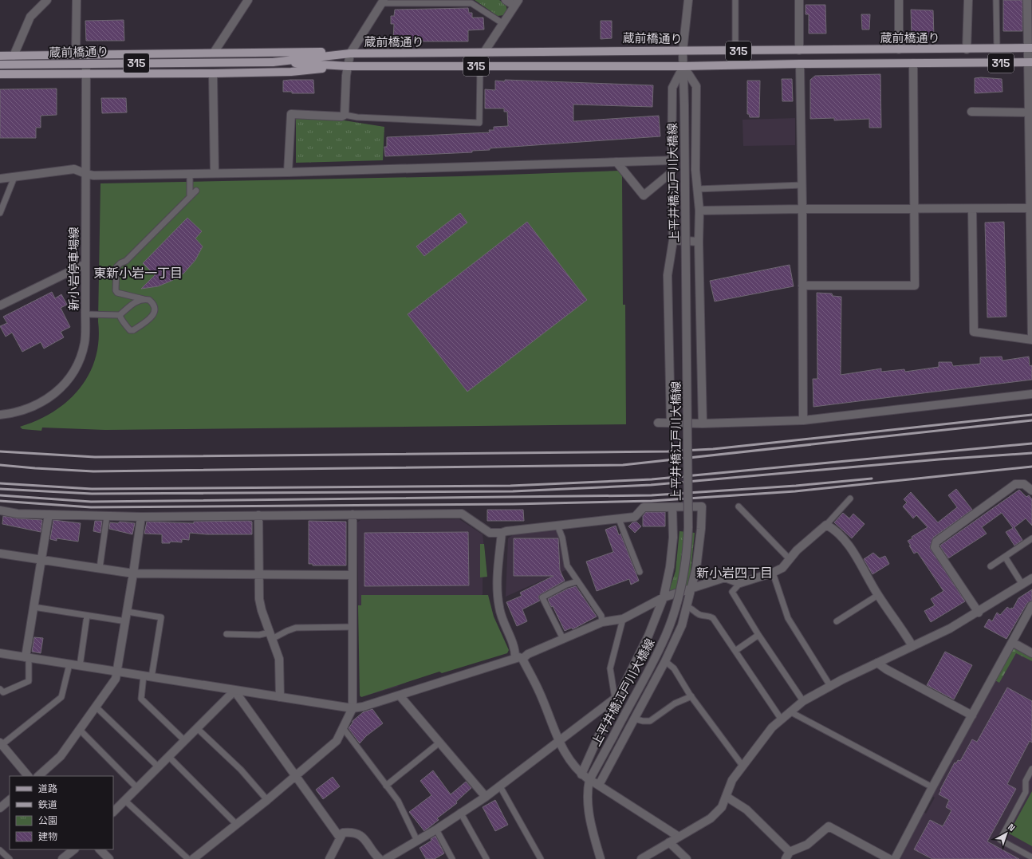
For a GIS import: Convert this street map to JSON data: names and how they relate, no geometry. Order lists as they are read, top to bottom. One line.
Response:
{"streets":{"main road":["蔵前橋通り","315"],"street":["上平井橋江戸川大橋線","新小岩停車場線"]},"crossings":[["蔵前橋通り","上平井橋江戸川大橋線"]],"districts":["東新小岩一丁目","新小岩四丁目"],"legend":["道路","鉄道","公園","建物"],"north":"top right"}
